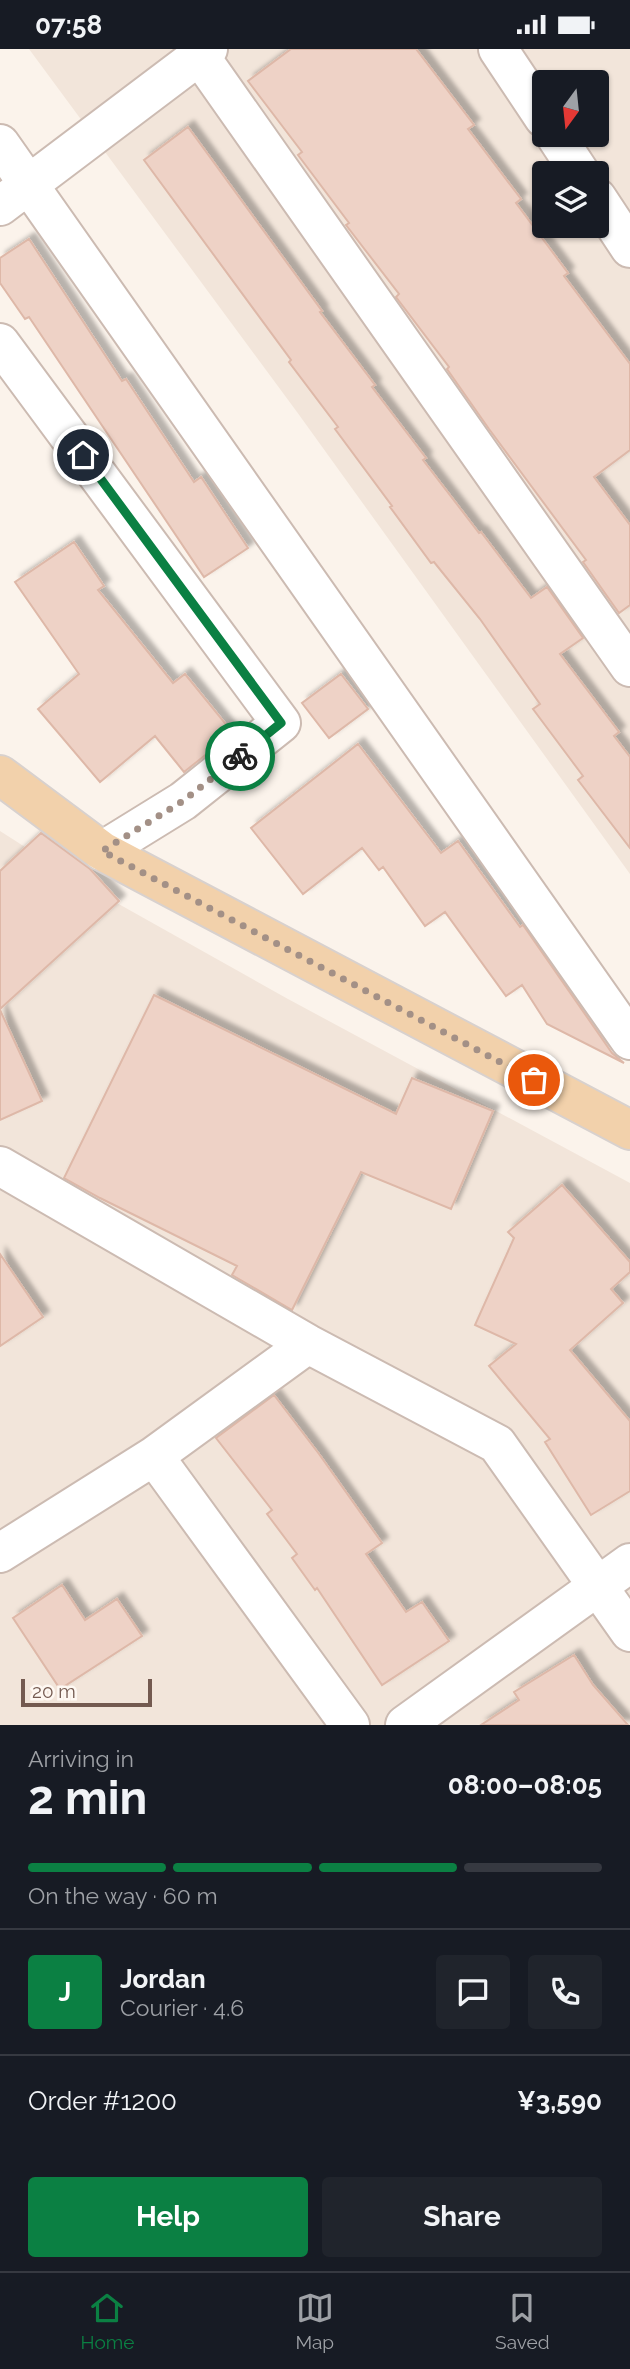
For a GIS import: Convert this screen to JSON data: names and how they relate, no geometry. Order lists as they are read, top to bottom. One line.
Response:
{"scale_bar":"20 m","north":"bottom","page":{"status":"07:58","scale":"20 m","heading":["2 min","Arriving in","08:00–08:05"],"panel":["Jordan","Courier · 4.6","Order #1200","¥3,590"],"bar":"On the way · 60 m","round":"J","buttons":["Help","Share"],"tabs":["Home","Map","Saved"]}}
